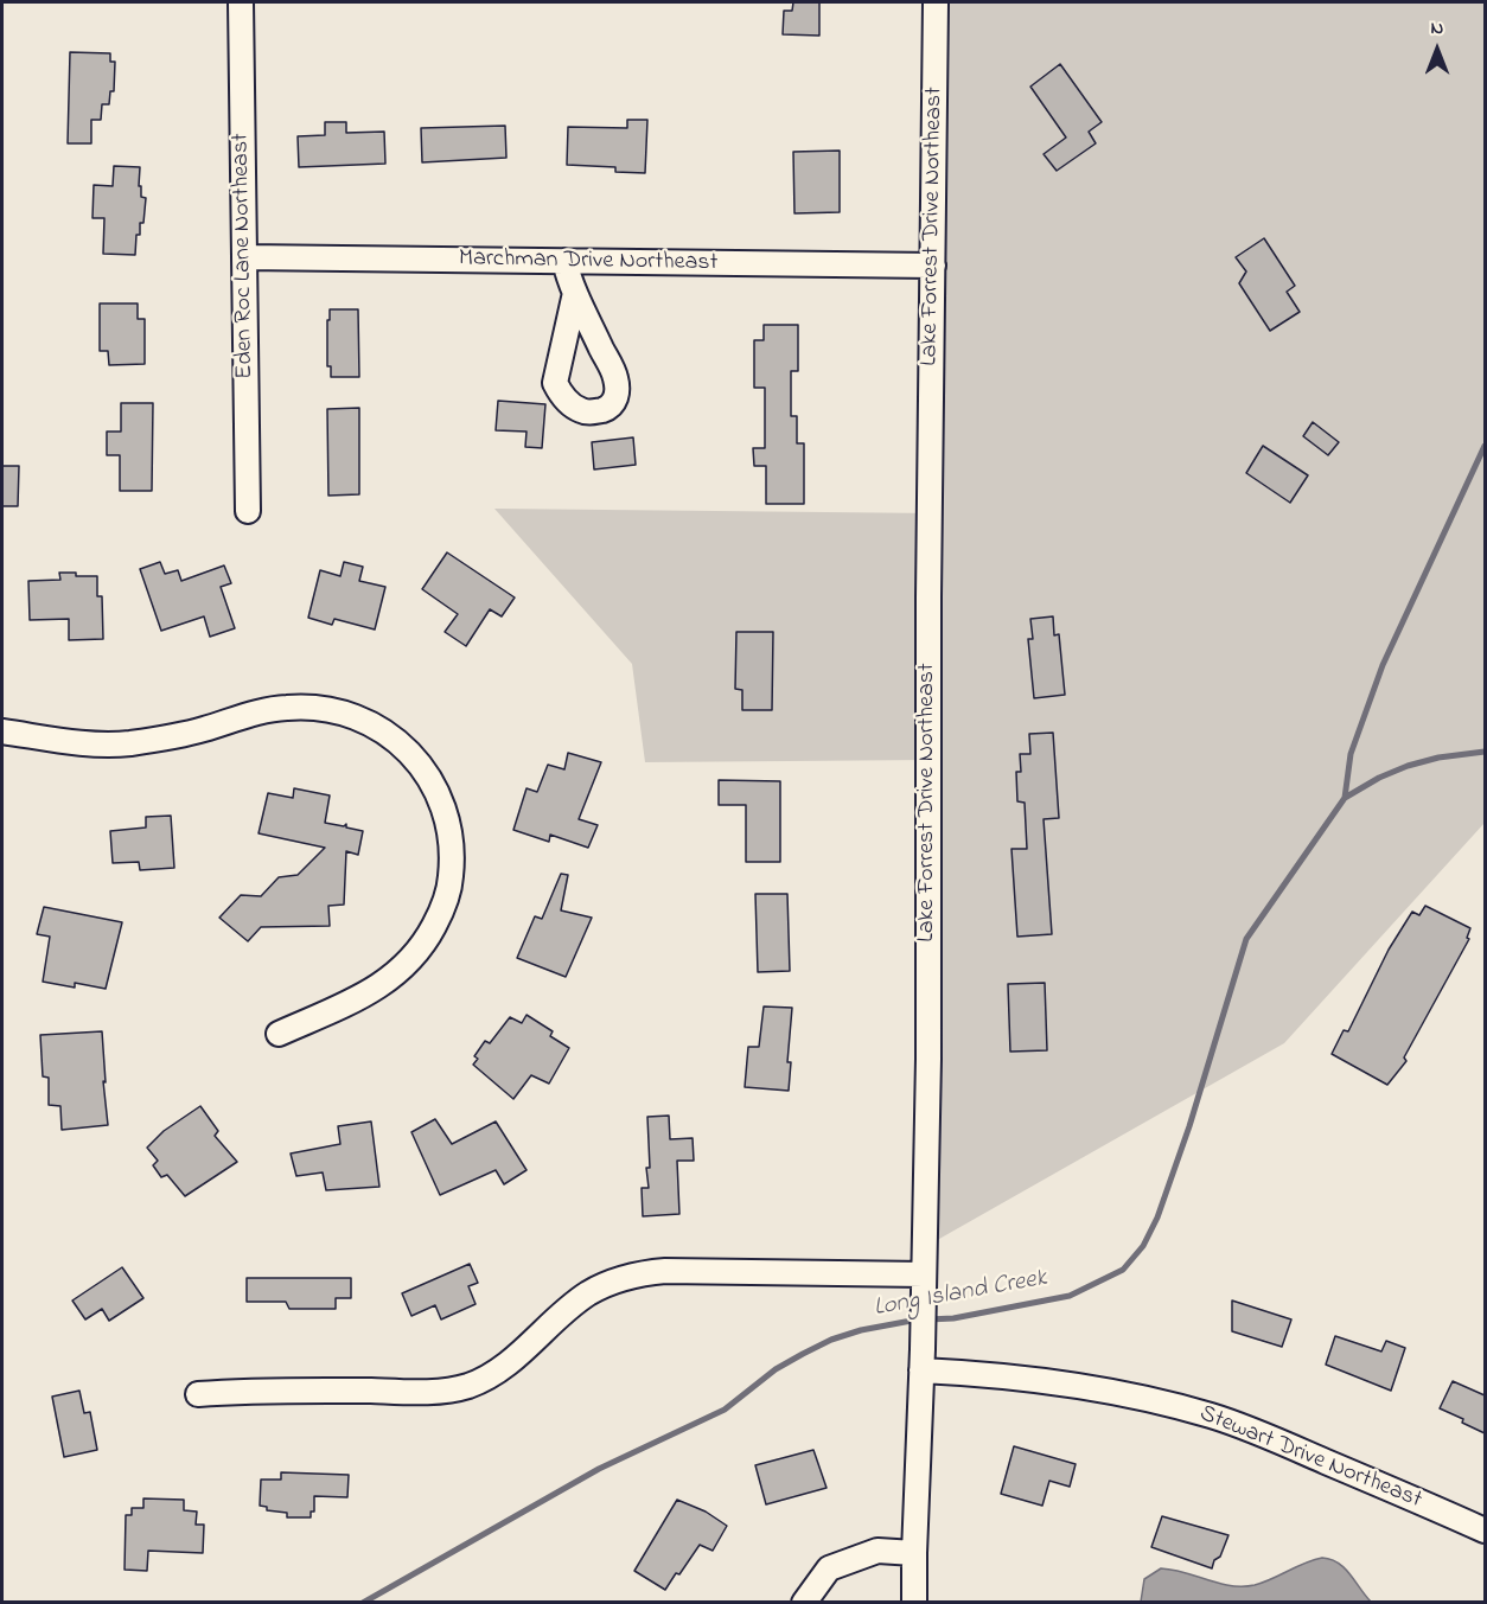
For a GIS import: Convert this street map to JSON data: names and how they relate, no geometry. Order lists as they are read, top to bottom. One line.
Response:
{"streets":{"street":["Lake Forrest Drive Northeast","Eden Roc Lane Northeast","Marchman Drive Northeast","Stewart Drive Northeast"]},"crossings":[["Lake Forrest Drive Northeast","Marchman Drive Northeast"],["Lake Forrest Drive Northeast","Stewart Drive Northeast"],["Eden Roc Lane Northeast","Marchman Drive Northeast"]],"water":["Long Island Creek"],"north":"top"}
